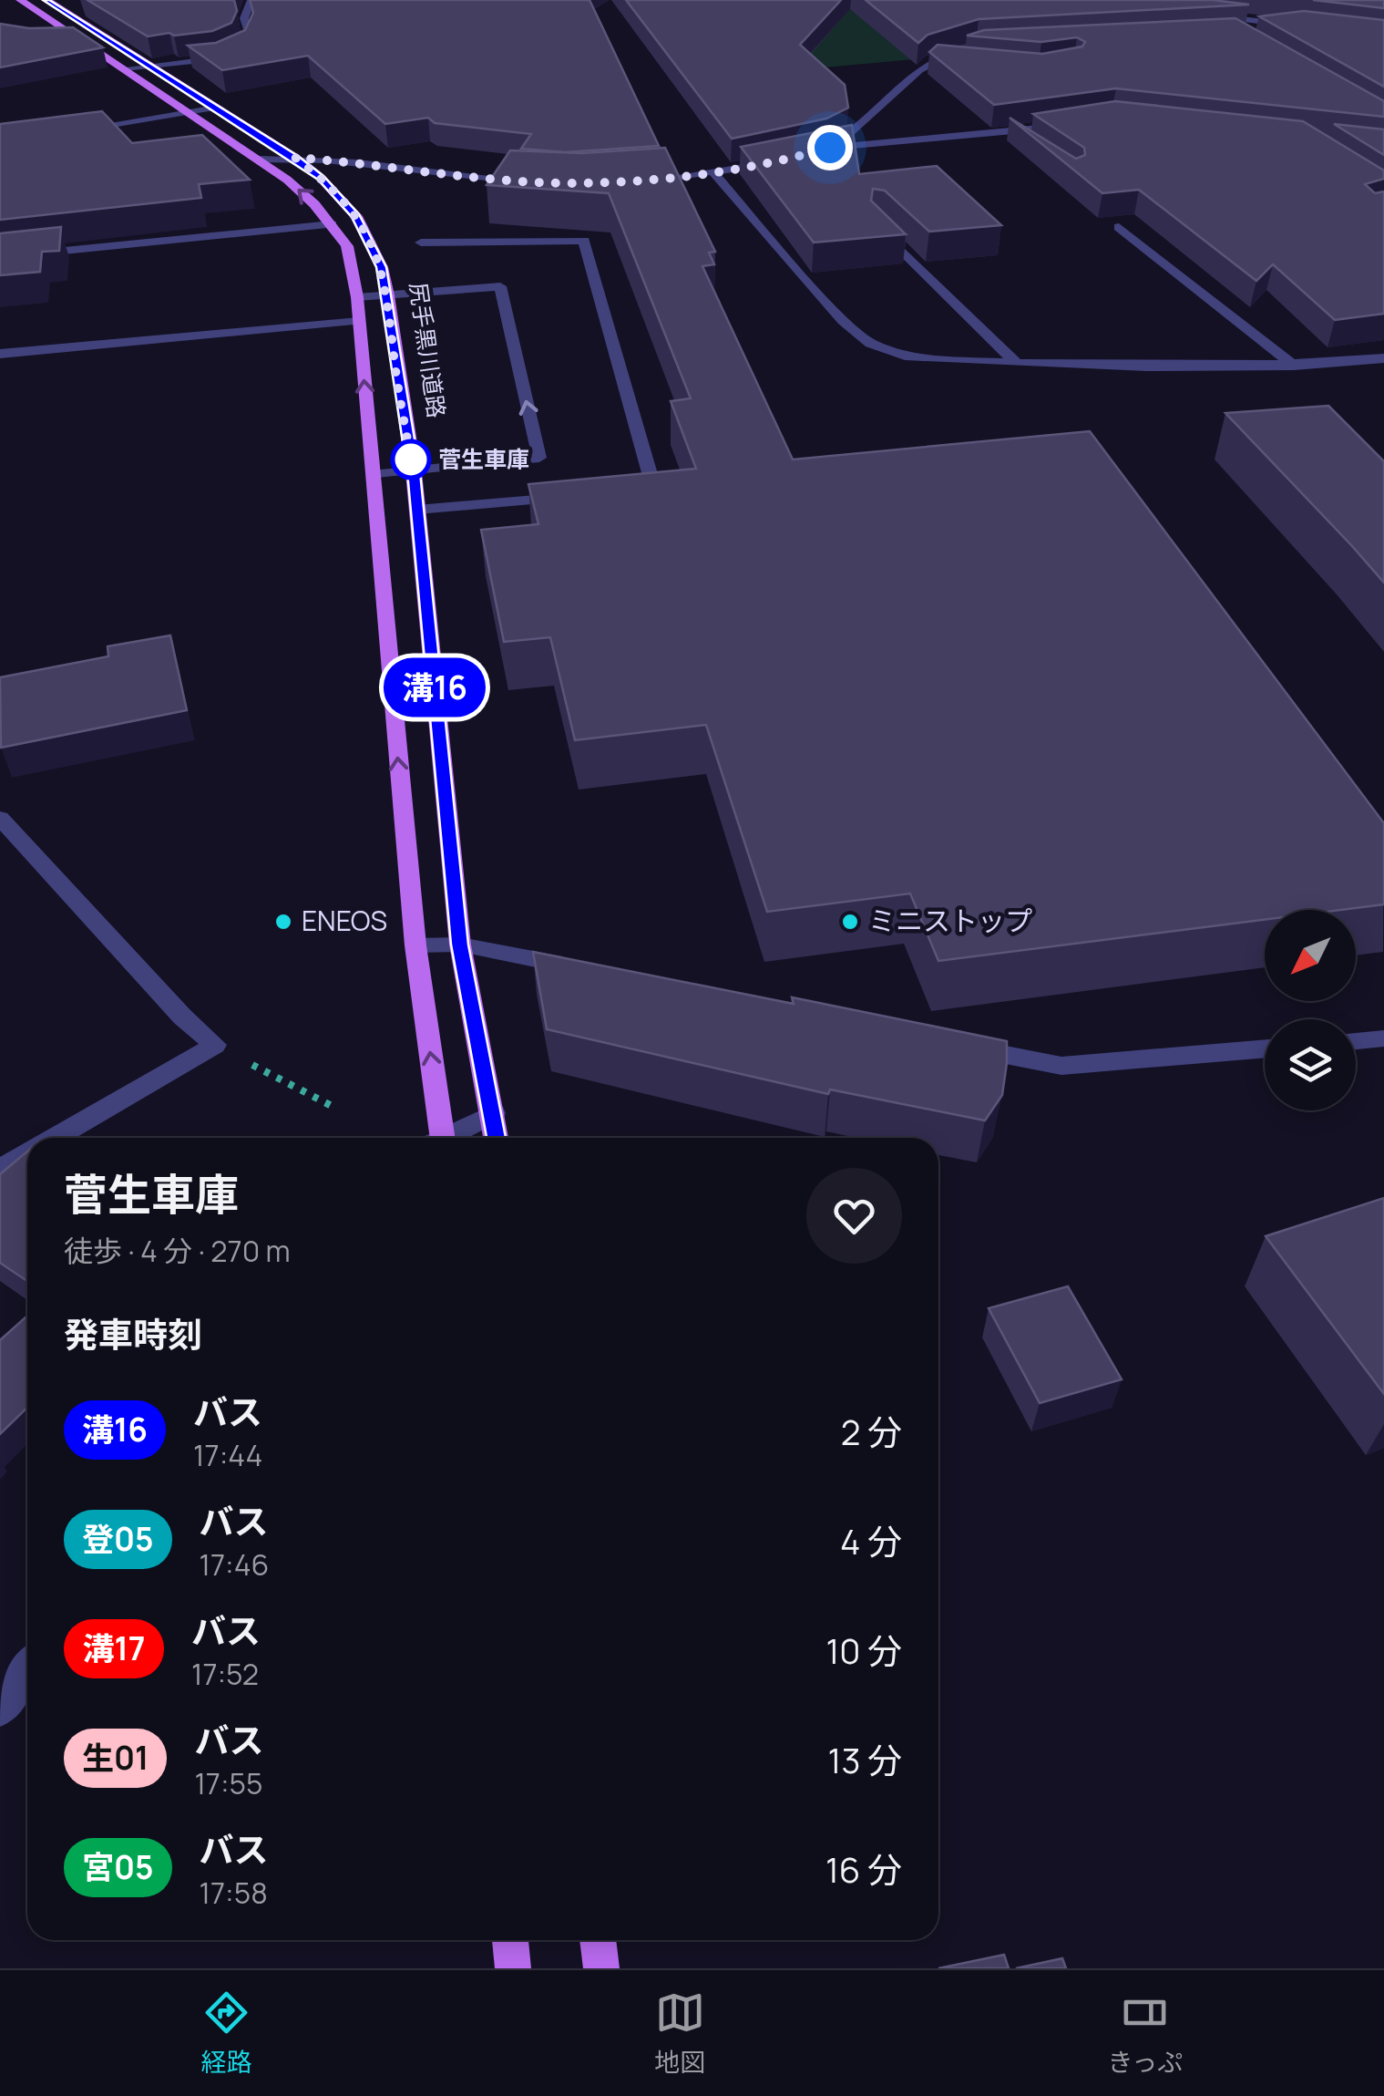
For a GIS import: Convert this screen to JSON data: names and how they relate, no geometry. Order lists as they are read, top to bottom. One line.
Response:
{"streets":{"main road":["尻手黒川道路"]},"places":["菅生車庫","ENEOS","ミニストップ"],"lines":["bus line 溝16"],"north":"bottom left","page":{"on_map":"溝16","heading":[["菅生車庫","徒歩 · 4 分 · 270 m"],"発車時刻"],"list":[{"mark":"溝16","name":"バス","note":"17:44","value":"2 分"},{"mark":"登05","name":"バス","note":"17:46","value":"4 分"},{"mark":"溝17","name":"バス","note":"17:52","value":"10 分"},{"mark":"生01","name":"バス","note":"17:55","value":"13 分"},{"mark":"宮05","name":"バス","note":"17:58","value":"16 分"}],"tabs":["経路","地図","きっぷ"]}}
